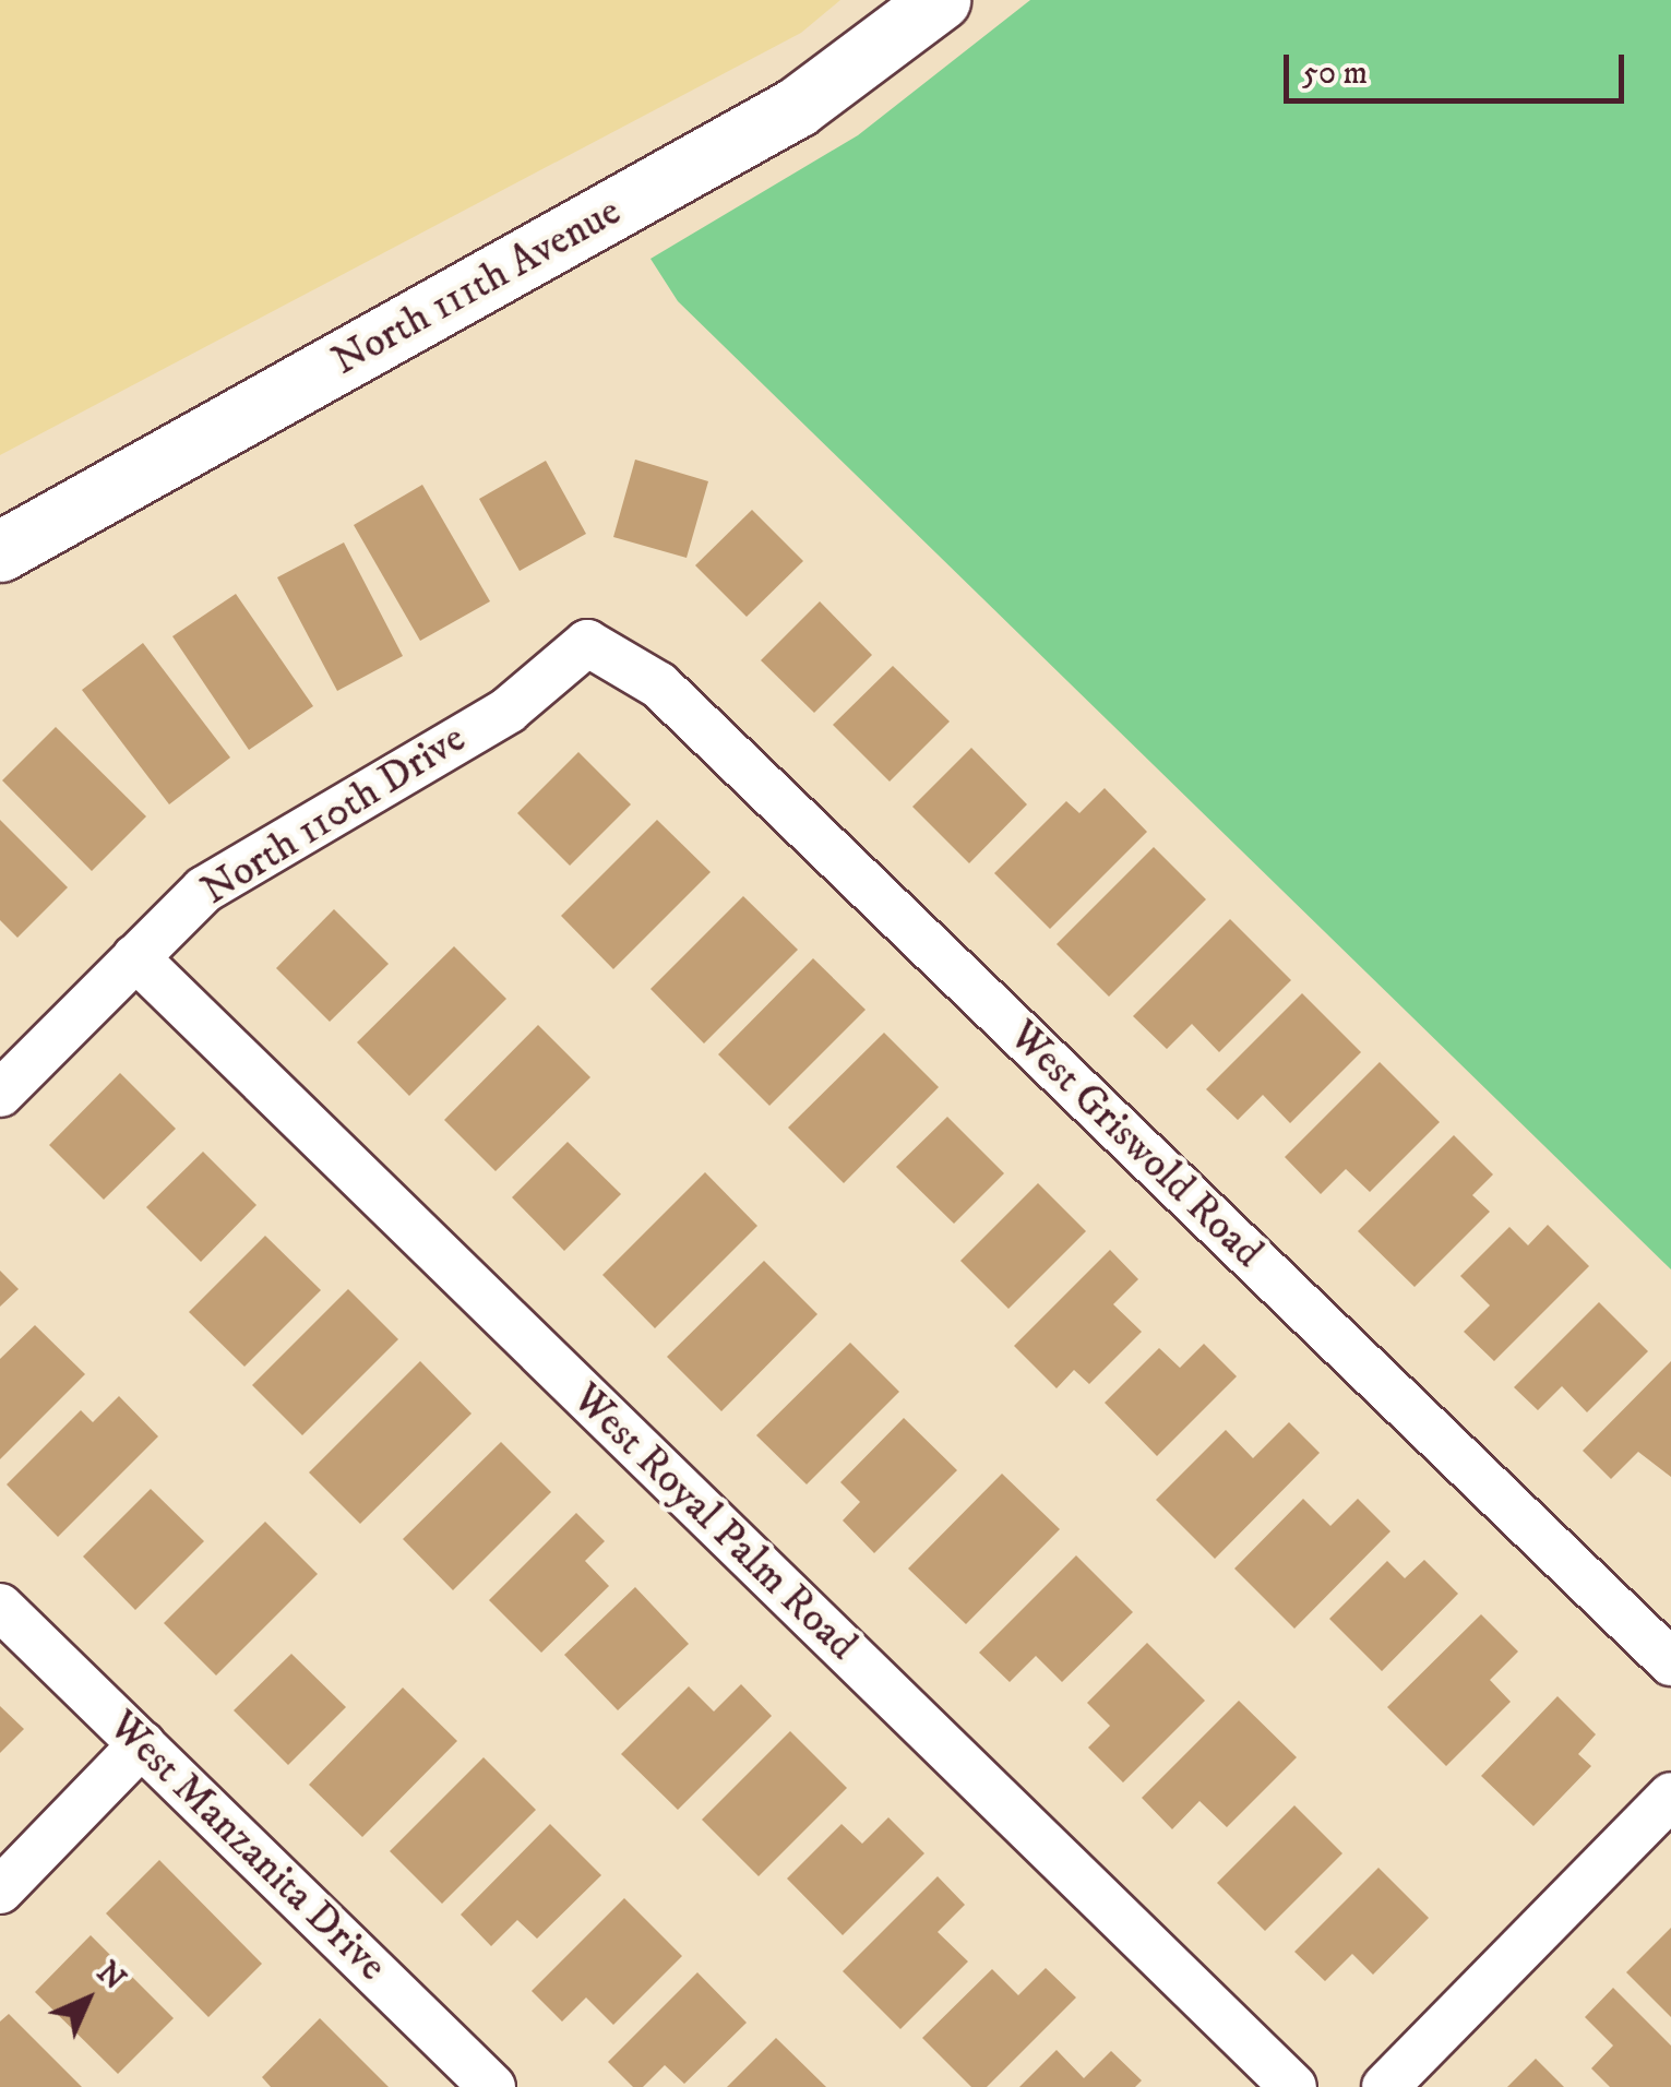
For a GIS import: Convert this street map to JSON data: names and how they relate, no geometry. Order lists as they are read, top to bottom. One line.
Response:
{"streets":{"street":["North 111th Avenue","North 110th Drive","West Griswold Road","West Royal Palm Road","West Manzanita Drive"]},"crossings":[["North 110th Drive","West Griswold Road"],["North 110th Drive","West Royal Palm Road"]],"scale_bar":"50 m","north":"top right"}
